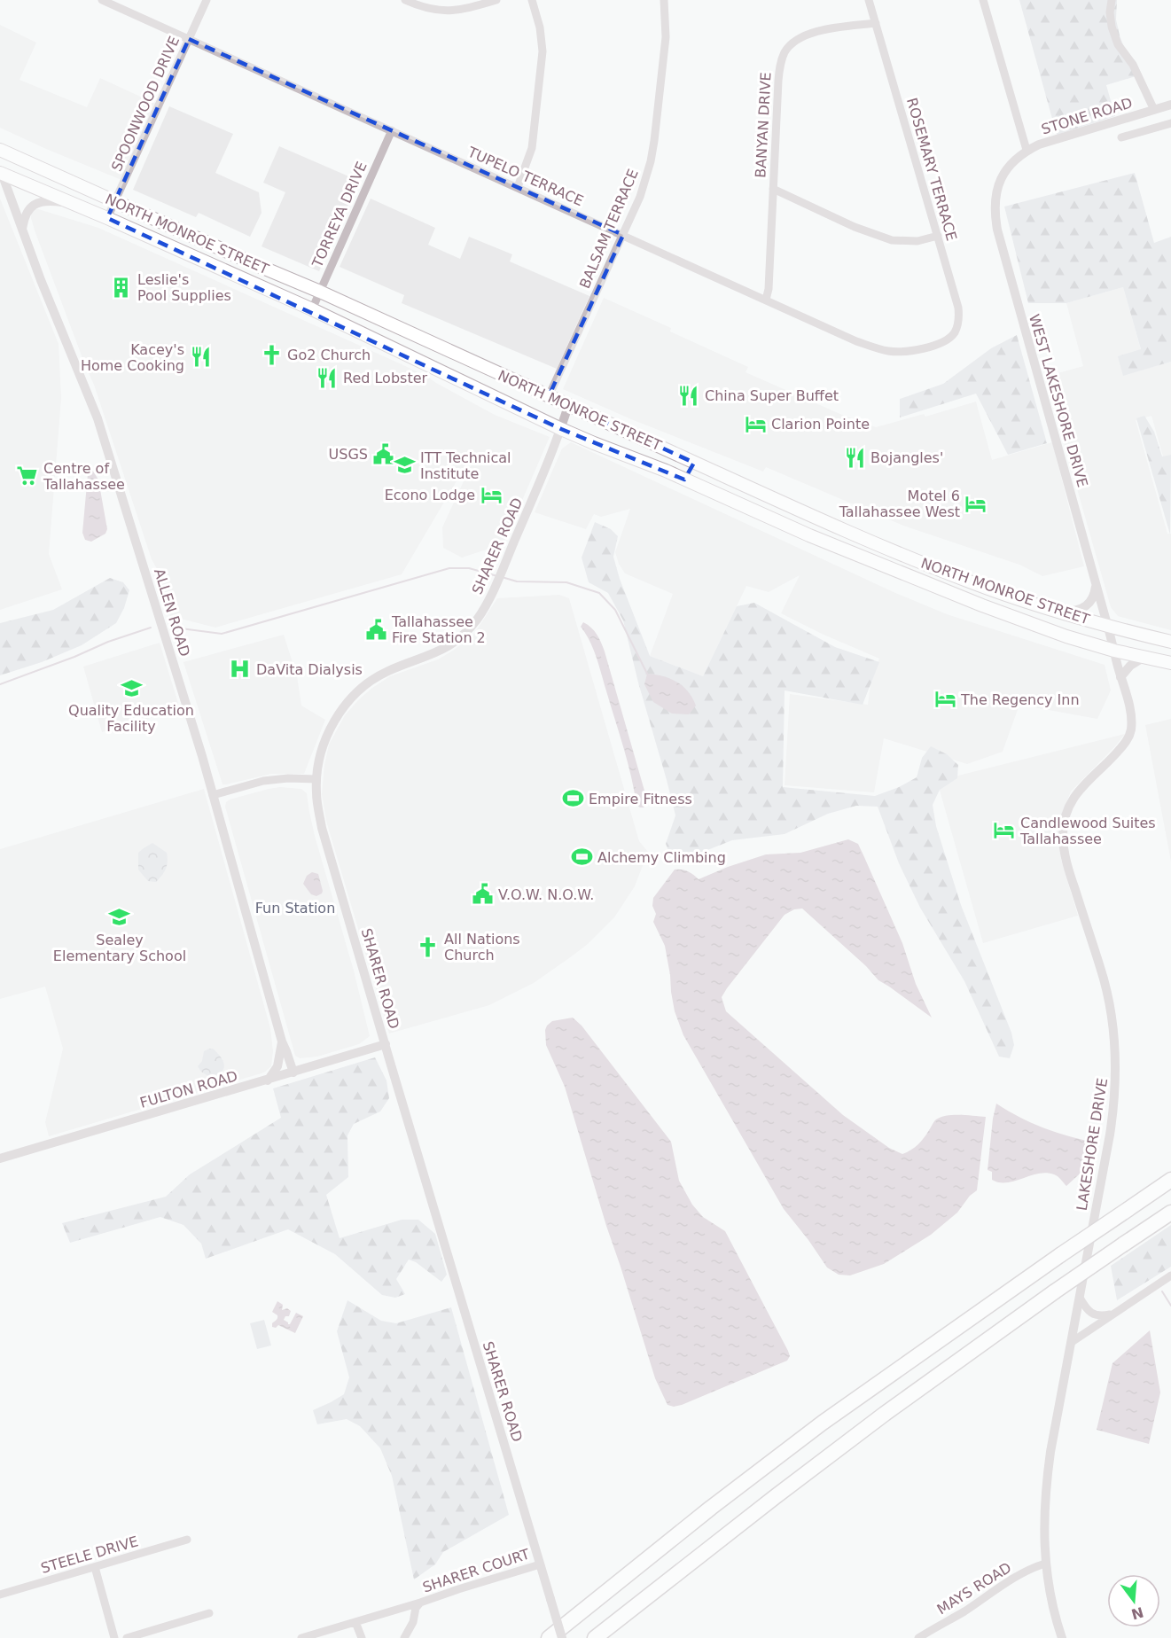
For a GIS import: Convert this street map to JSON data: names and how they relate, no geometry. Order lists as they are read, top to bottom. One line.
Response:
{"streets":{"main road":["NORTH MONROE STREET"],"street":["SPOONWOOD DRIVE","STONE ROAD","BANYAN DRIVE","ROSEMARY TERRACE","TUPELO TERRACE","TORREYA DRIVE","BALSAM TERRACE","WEST LAKESHORE DRIVE","SHARER ROAD","ALLEN ROAD","FULTON ROAD","LAKESHORE DRIVE","STEELE DRIVE","SHARER COURT","MAYS ROAD"]},"crossings":[["SPOONWOOD DRIVE","TUPELO TERRACE"],["SPOONWOOD DRIVE","NORTH MONROE STREET"],["STONE ROAD","WEST LAKESHORE DRIVE"],["BANYAN DRIVE","ROSEMARY TERRACE"],["BANYAN DRIVE","TUPELO TERRACE"],["ROSEMARY TERRACE","TUPELO TERRACE"],["TUPELO TERRACE","TORREYA DRIVE"],["TUPELO TERRACE","BALSAM TERRACE"],["TORREYA DRIVE","NORTH MONROE STREET"],["BALSAM TERRACE","NORTH MONROE STREET"],["NORTH MONROE STREET","WEST LAKESHORE DRIVE"],["NORTH MONROE STREET","SHARER ROAD"],["NORTH MONROE STREET","ALLEN ROAD"],["NORTH MONROE STREET","LAKESHORE DRIVE"],["WEST LAKESHORE DRIVE","LAKESHORE DRIVE"],["SHARER ROAD","FULTON ROAD"],["SHARER ROAD","SHARER COURT"],["ALLEN ROAD","FULTON ROAD"],["LAKESHORE DRIVE","MAYS ROAD"]],"parks":["Fun Station"],"places":{"building":["Leslie's Pool Supplies"],"church":["Go2 Church","All Nations Church"],"restaurant":["Kacey's Home Cooking","Red Lobster","China Super Buffet","Bojangles'"],"hotel":["Clarion Pointe","Econo Lodge","Motel 6 Tallahassee West","The Regency Inn","Candlewood Suites Tallahassee"],"public building":["USGS","Tallahassee Fire Station 2","V.O.W. N.O.W."],"school or university":["ITT Technical Institute","Quality Education Facility","Sealey Elementary School"],"supermarket":["Centre of Tallahassee"],"hospital":["DaVita Dialysis"],"sports":["Empire Fitness","Alchemy Climbing"]},"north":"bottom"}
